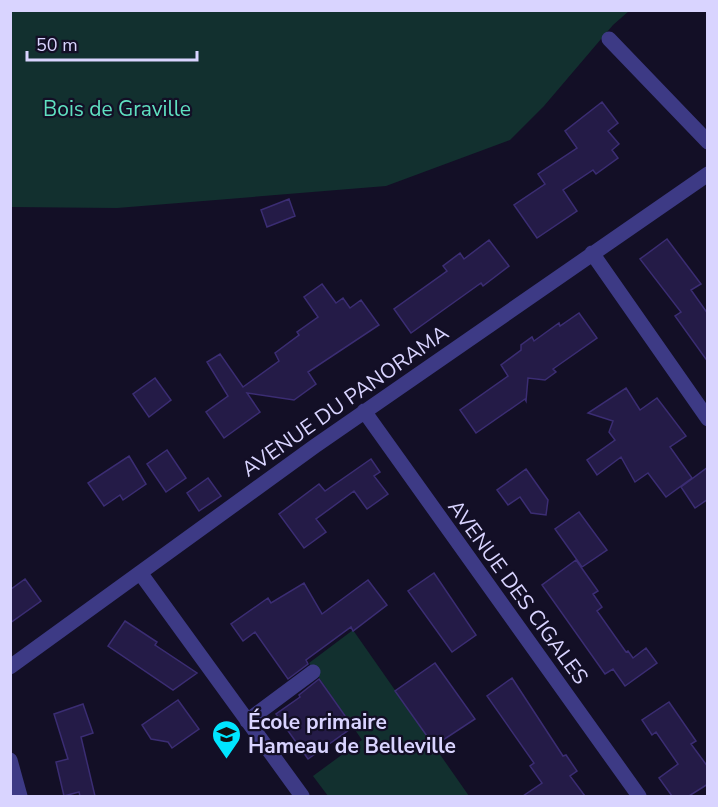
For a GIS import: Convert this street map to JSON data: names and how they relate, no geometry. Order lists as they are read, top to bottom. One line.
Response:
{"streets":{"street":["AVENUE DU PANORAMA","AVENUE DES CIGALES"]},"crossings":[["AVENUE DU PANORAMA","AVENUE DES CIGALES"]],"parks":["Bois de Graville"],"places":{"school or university":["École primaire Hameau de Belleville"]},"scale_bar":"50 m"}
